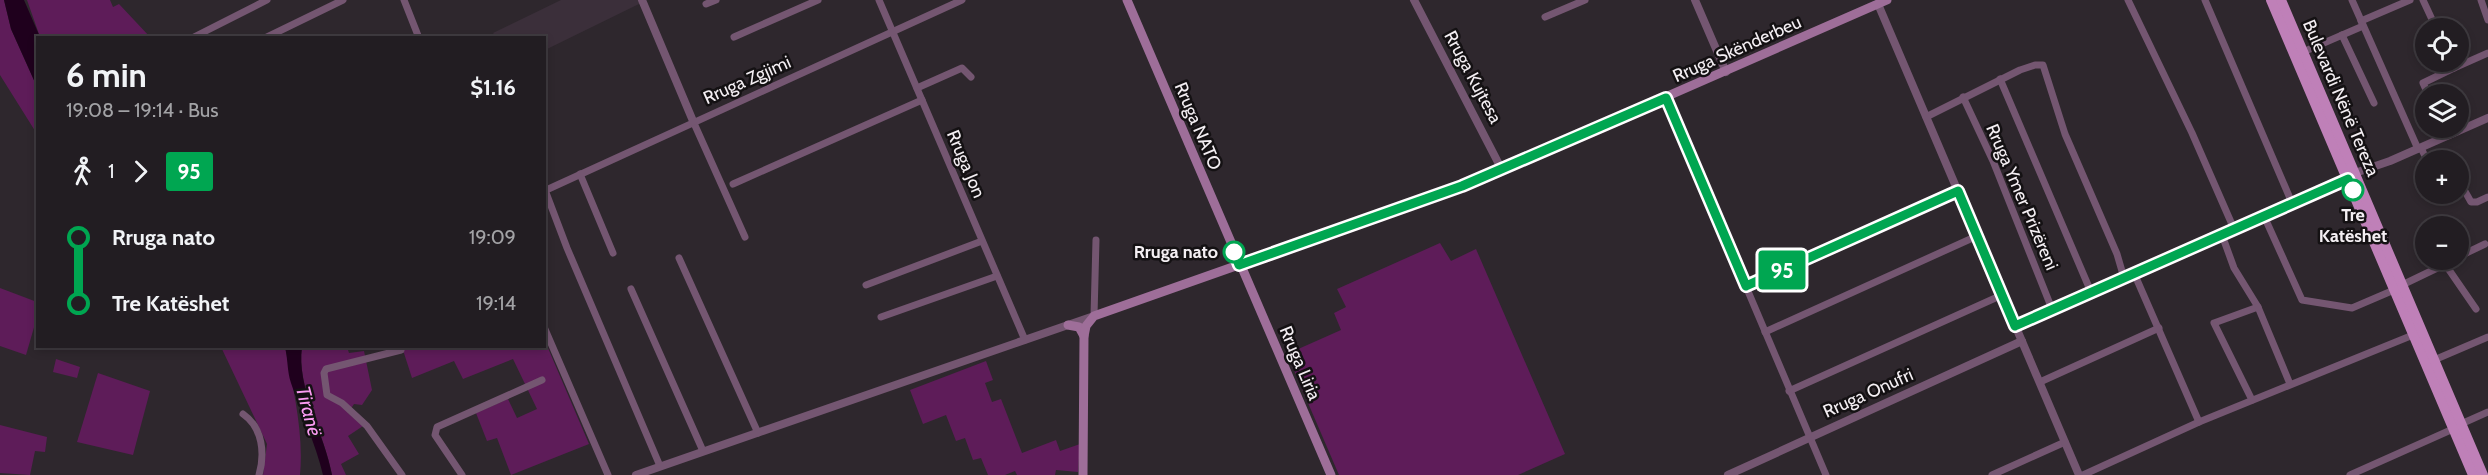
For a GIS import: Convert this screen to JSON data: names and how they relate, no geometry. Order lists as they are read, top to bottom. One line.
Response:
{"streets":{"main road":["Rruga Skënderbeu","Bulevardi Nënë Tereza","Rruga NATO","Rruga Liria"],"street":["Rruga Kujtesa","Rruga Zgjimi","Rruga Jon","Rruga Ymer Prizëreni","Rruga Onufri"]},"crossings":[["Rruga Skënderbeu","Rruga Kujtesa"],["Rruga Skënderbeu","Rruga NATO"],["Rruga Skënderbeu","Rruga Liria"],["Rruga Zgjimi","Rruga Jon"],["Rruga NATO","Rruga Liria"]],"water":["Tiranë"],"places":["Tre Katëshet","Rruga nato"],"lines":["bus line 95"],"page":{"on_map":"95","map_buttons":["+","−"],"heading":["6 min","19:08 – 19:14 · Bus","$1.16"],"legs":["1","95"],"list":[{"name":"Rruga nato","value":"19:09"},{"name":"Tre Katëshet","value":"19:14"}]}}
